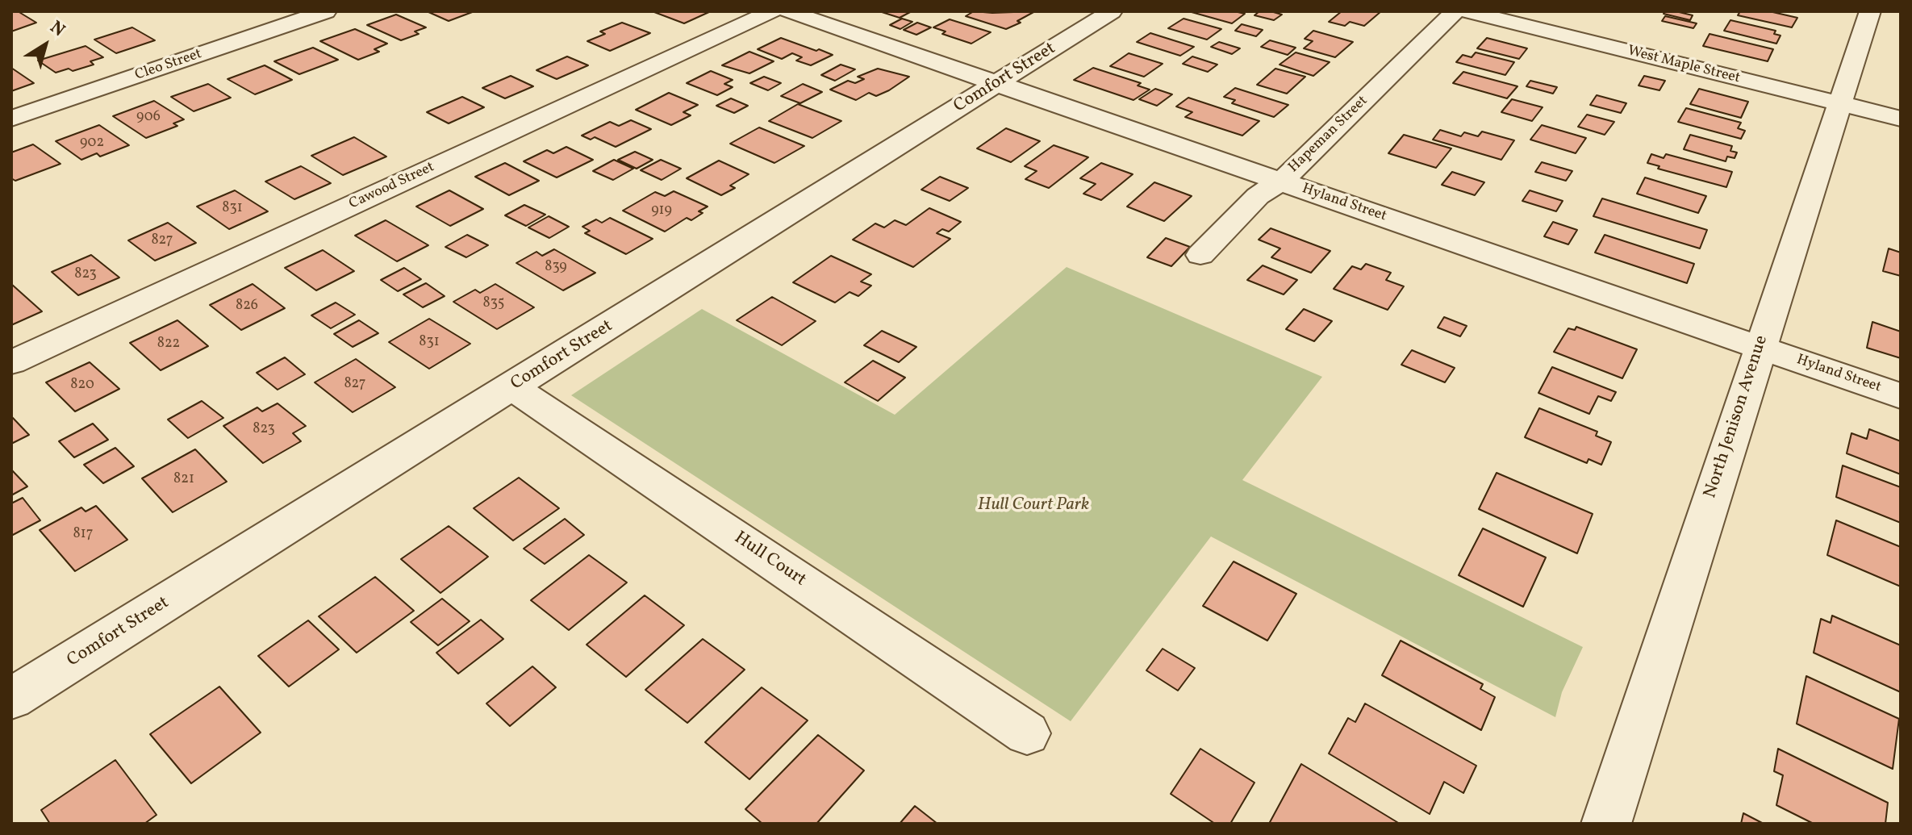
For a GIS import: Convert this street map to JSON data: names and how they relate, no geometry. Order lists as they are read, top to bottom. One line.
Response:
{"streets":{"street":["Cleo Street","West Maple Street","Comfort Street","Hapeman Street","Cawood Street","Hyland Street","North Jenison Avenue","Hull Court"]},"crossings":[["West Maple Street","North Jenison Avenue"],["Comfort Street","Hyland Street"],["Comfort Street","Hull Court"],["Hapeman Street","Hyland Street"],["Hyland Street","North Jenison Avenue"]],"parks":["Hull Court Park"],"house_numbers":["906","902","831","919","827","839","823","835","826","831","822","827","820","823","821","817"],"north":"top right"}
